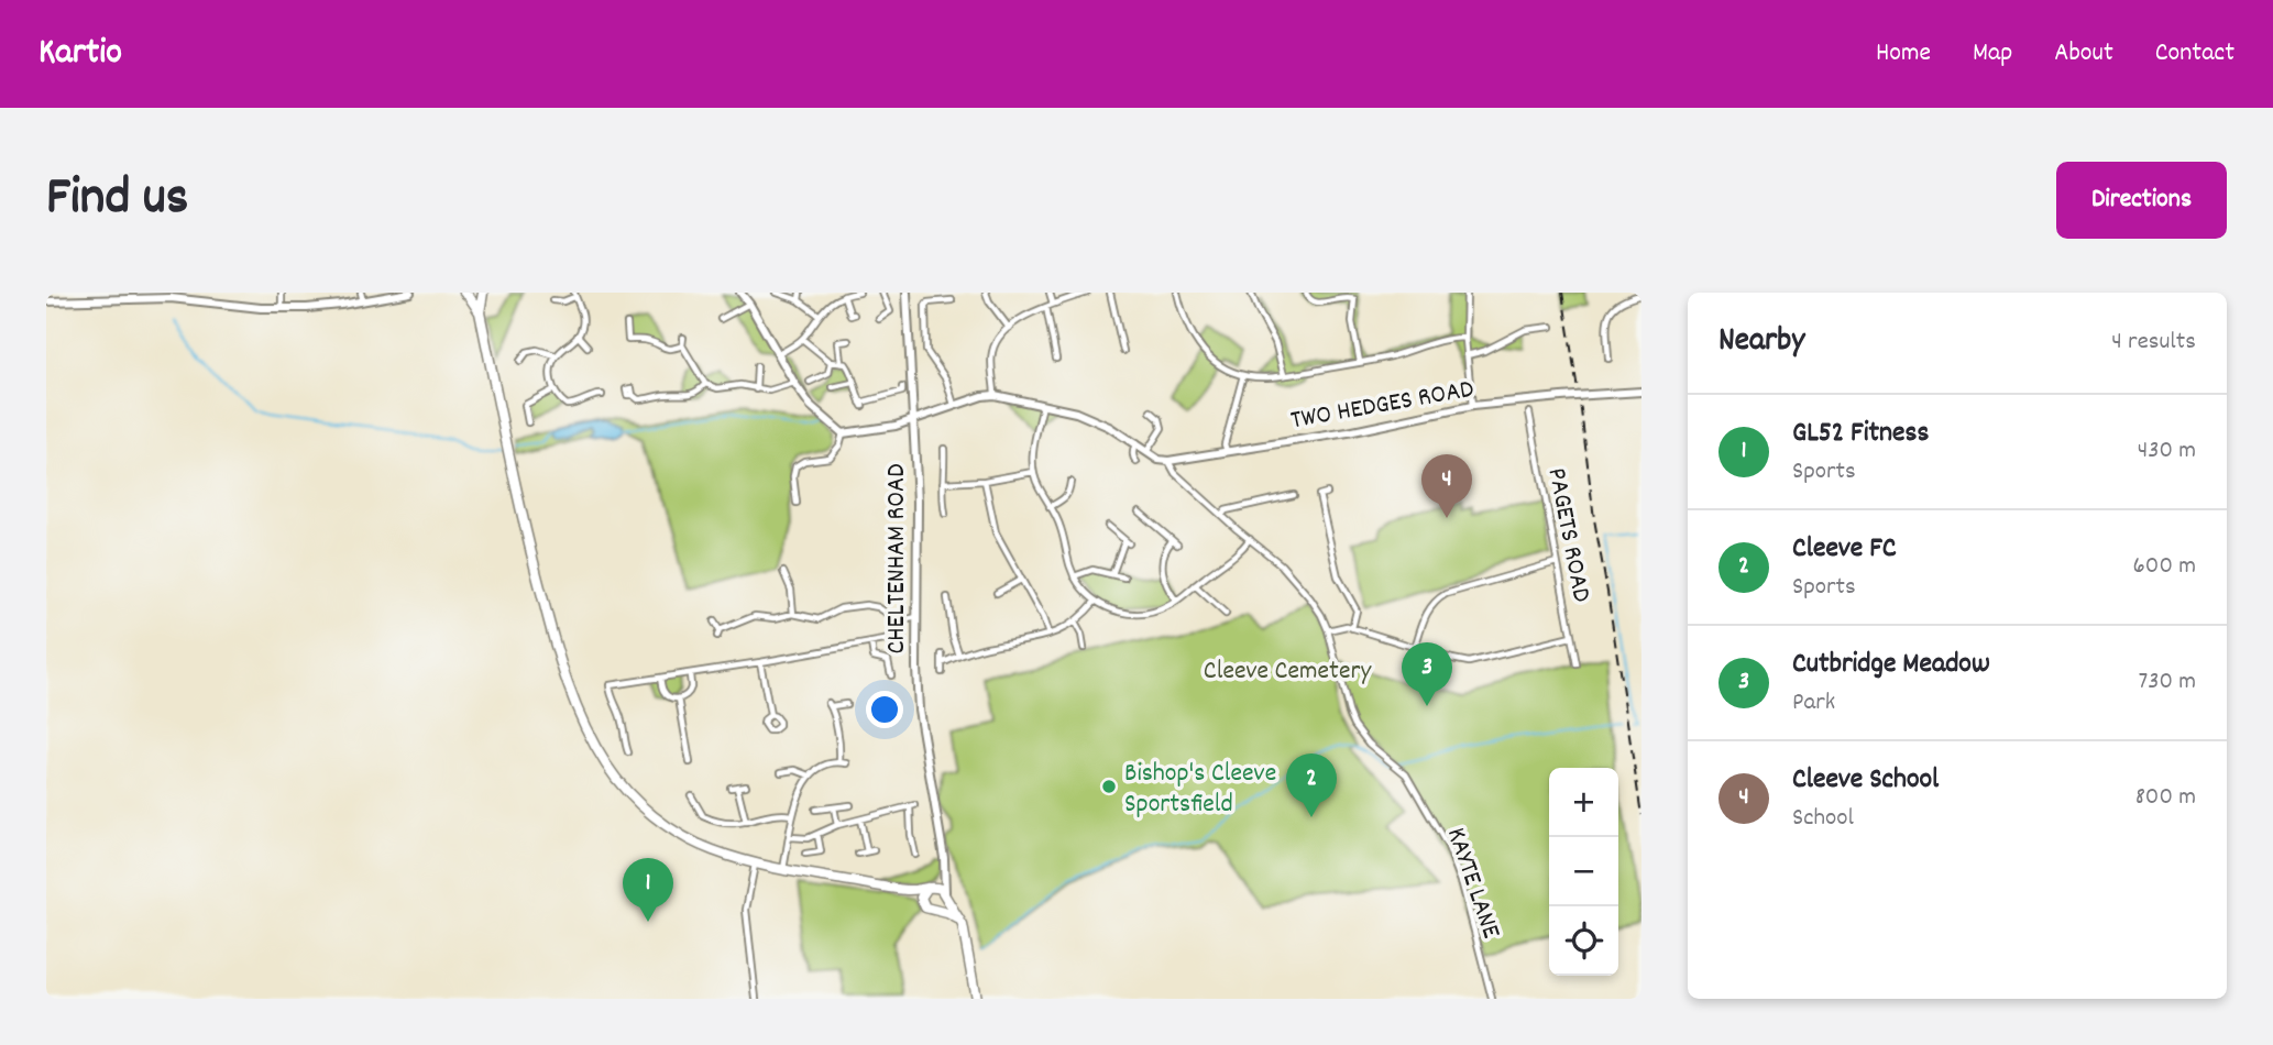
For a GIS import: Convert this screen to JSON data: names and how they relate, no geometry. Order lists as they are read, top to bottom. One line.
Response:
{"streets":{"street":["TWO HEDGES ROAD","PAGETS ROAD","CHELTENHAM ROAD","KAYTE LANE"]},"crossings":[["TWO HEDGES ROAD","KAYTE LANE"]],"parks":["Cleeve Cemetery"],"places":["Bishop's Cleeve Sportsfield"],"page":{"header":"Kartio","nav":["Home","Map","About","Contact"],"title":"Find us","buttons":"Directions","heading":["Nearby","4 results"],"list":[{"mark":"1","name":"GL52 Fitness","note":"Sports","value":"430 m"},{"mark":"2","name":"Cleeve FC","note":"Sports","value":"600 m"},{"mark":"3","name":"Cutbridge Meadow","note":"Park","value":"730 m"},{"mark":"4","name":"Cleeve School","note":"School","value":"800 m"}],"pins":["4","3","2","1"],"map_buttons":["+","−"]}}
